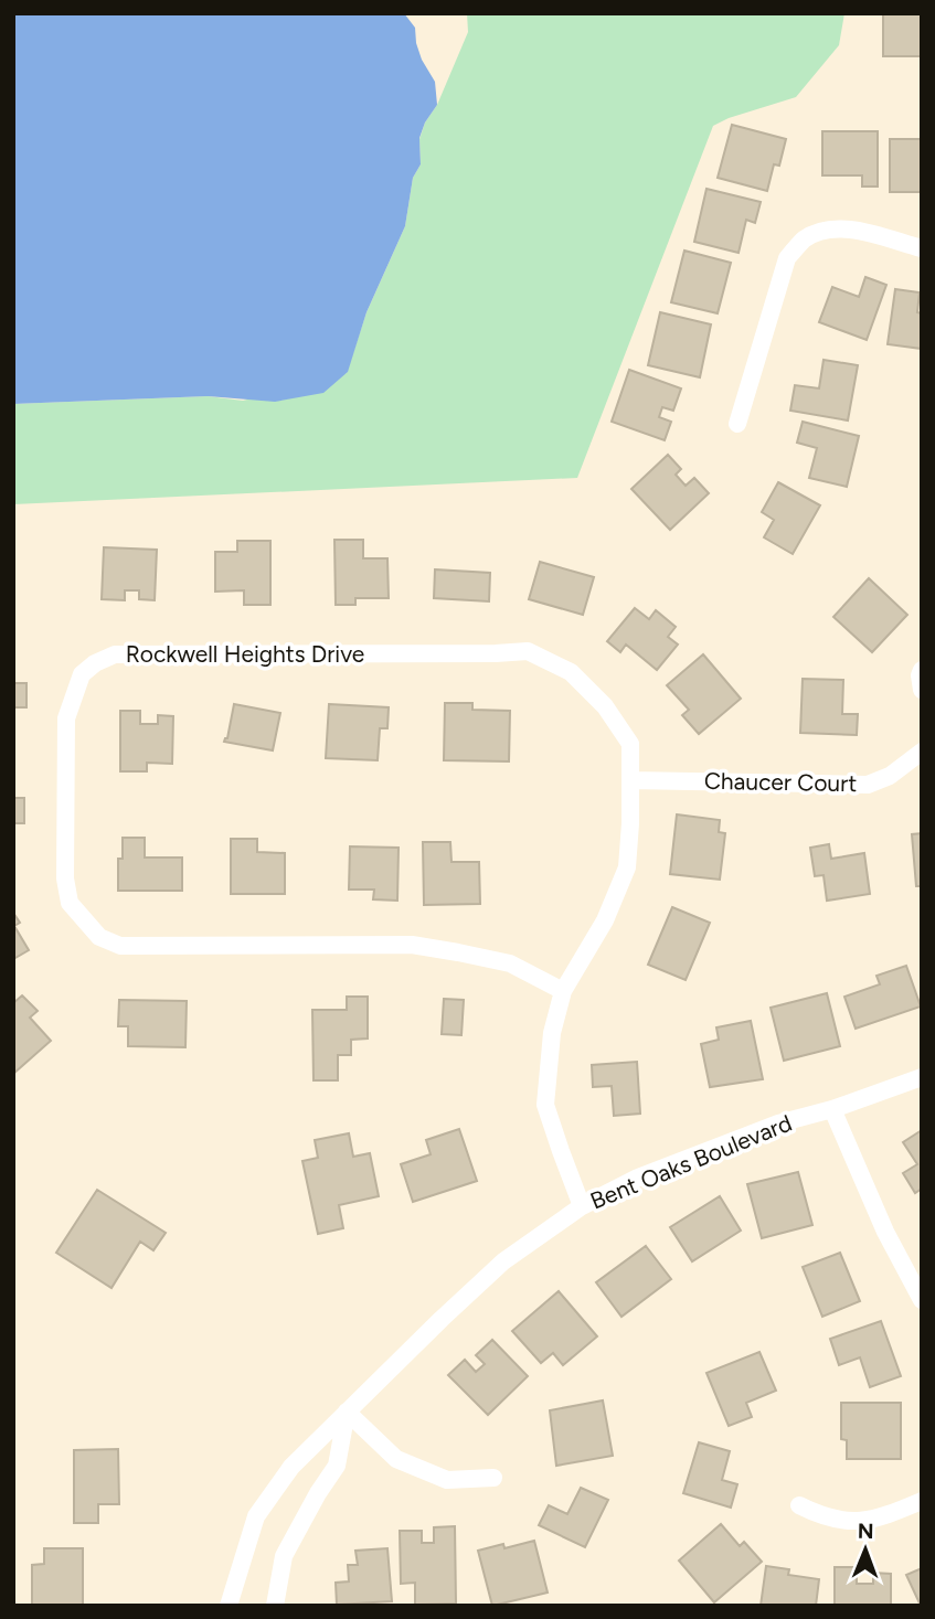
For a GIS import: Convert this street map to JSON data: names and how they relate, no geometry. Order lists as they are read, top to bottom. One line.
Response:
{"streets":{"street":["Rockwell Heights Drive","Chaucer Court","Bent Oaks Boulevard"]},"crossings":[["Rockwell Heights Drive","Chaucer Court"],["Rockwell Heights Drive","Bent Oaks Boulevard"]],"north":"top"}
